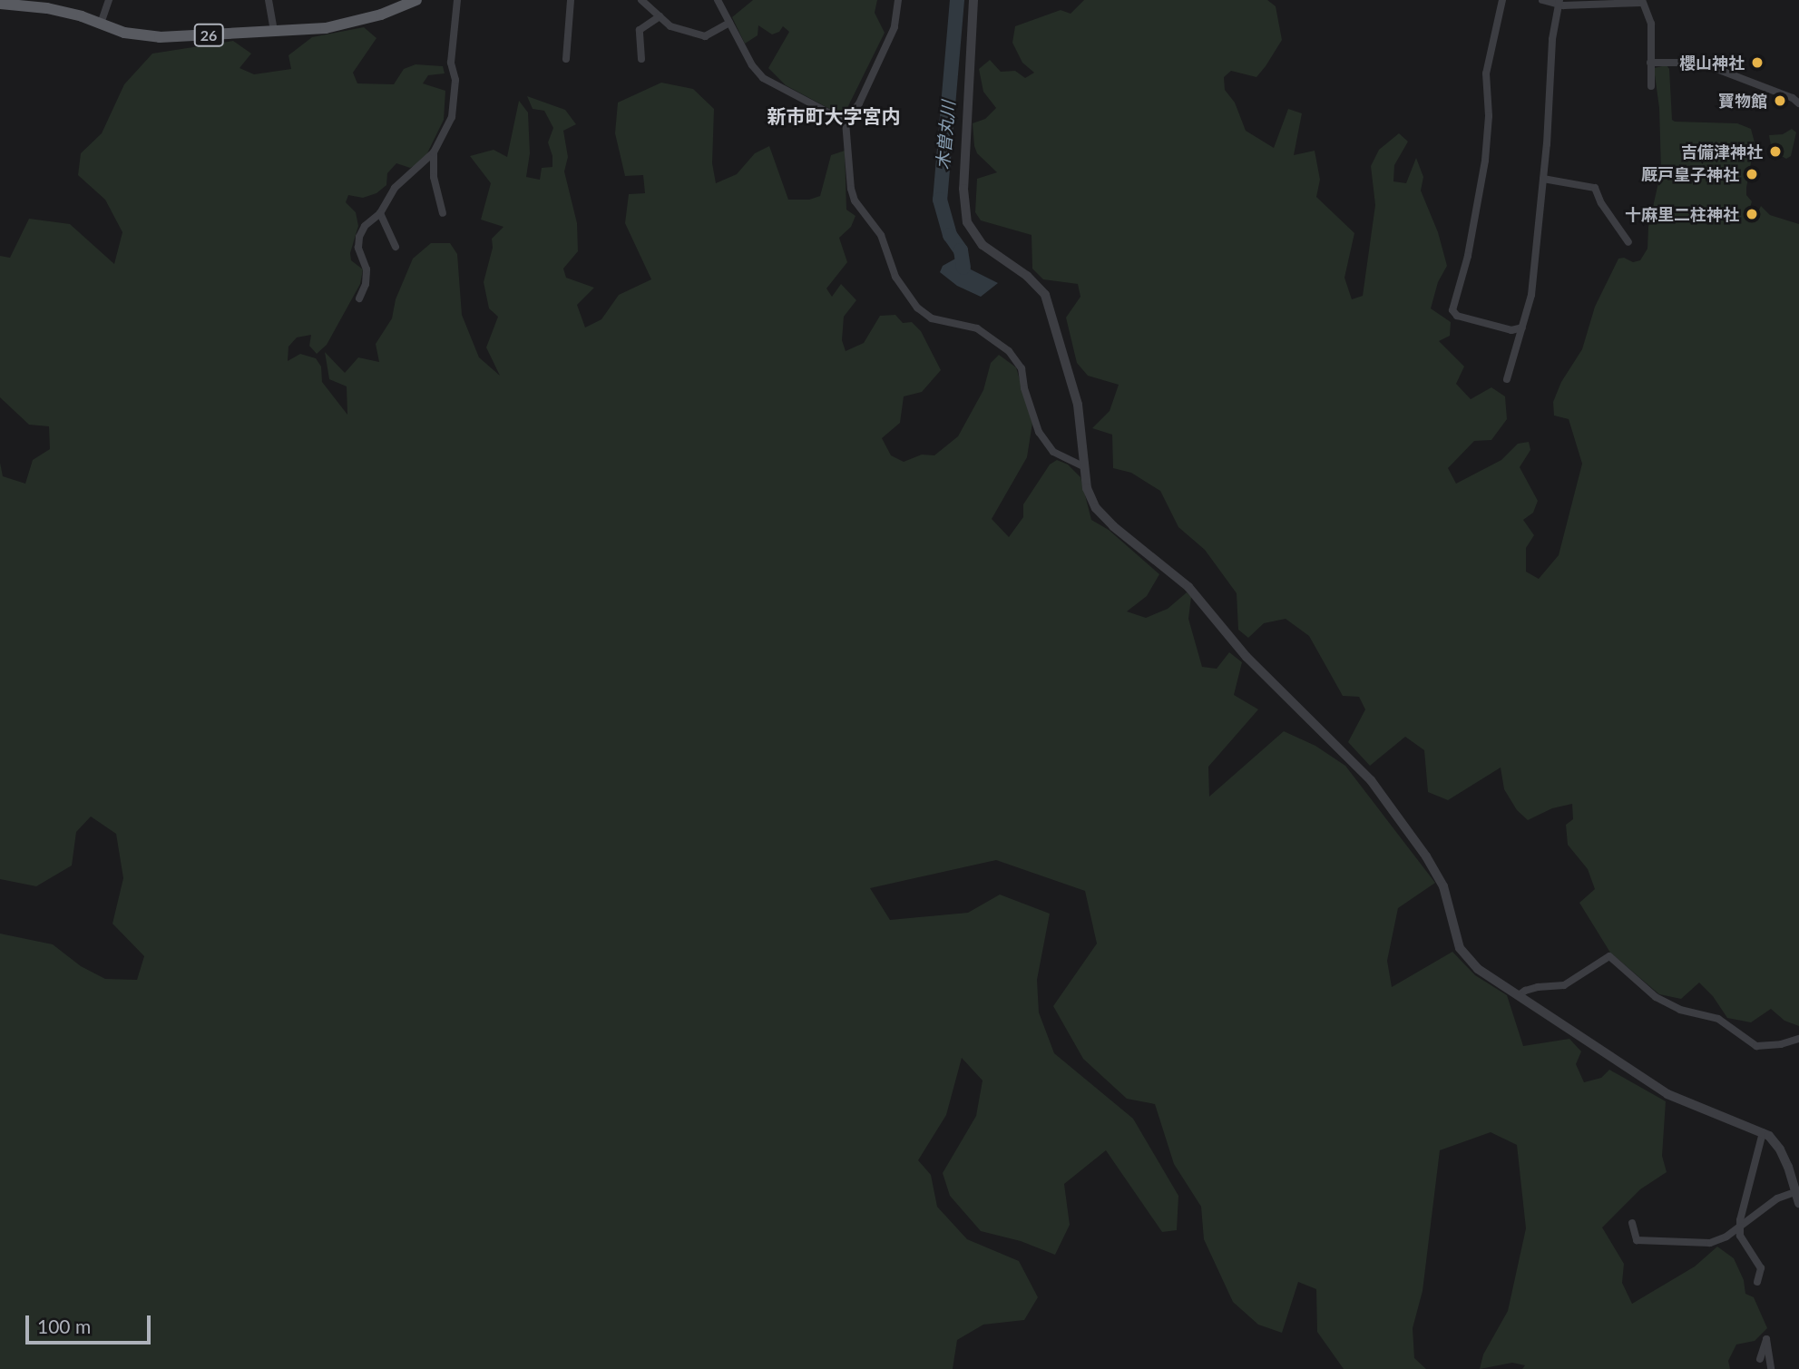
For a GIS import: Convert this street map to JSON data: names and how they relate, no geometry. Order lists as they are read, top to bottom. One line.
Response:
{"streets":{"main road":["26"]},"districts":["新市町大字宮内"],"water":["木曽丸川"],"places":["櫻山神社","寶物館","吉備津神社","厩戸皇子神社","十麻里二柱神社"],"scale_bar":"100 m"}
